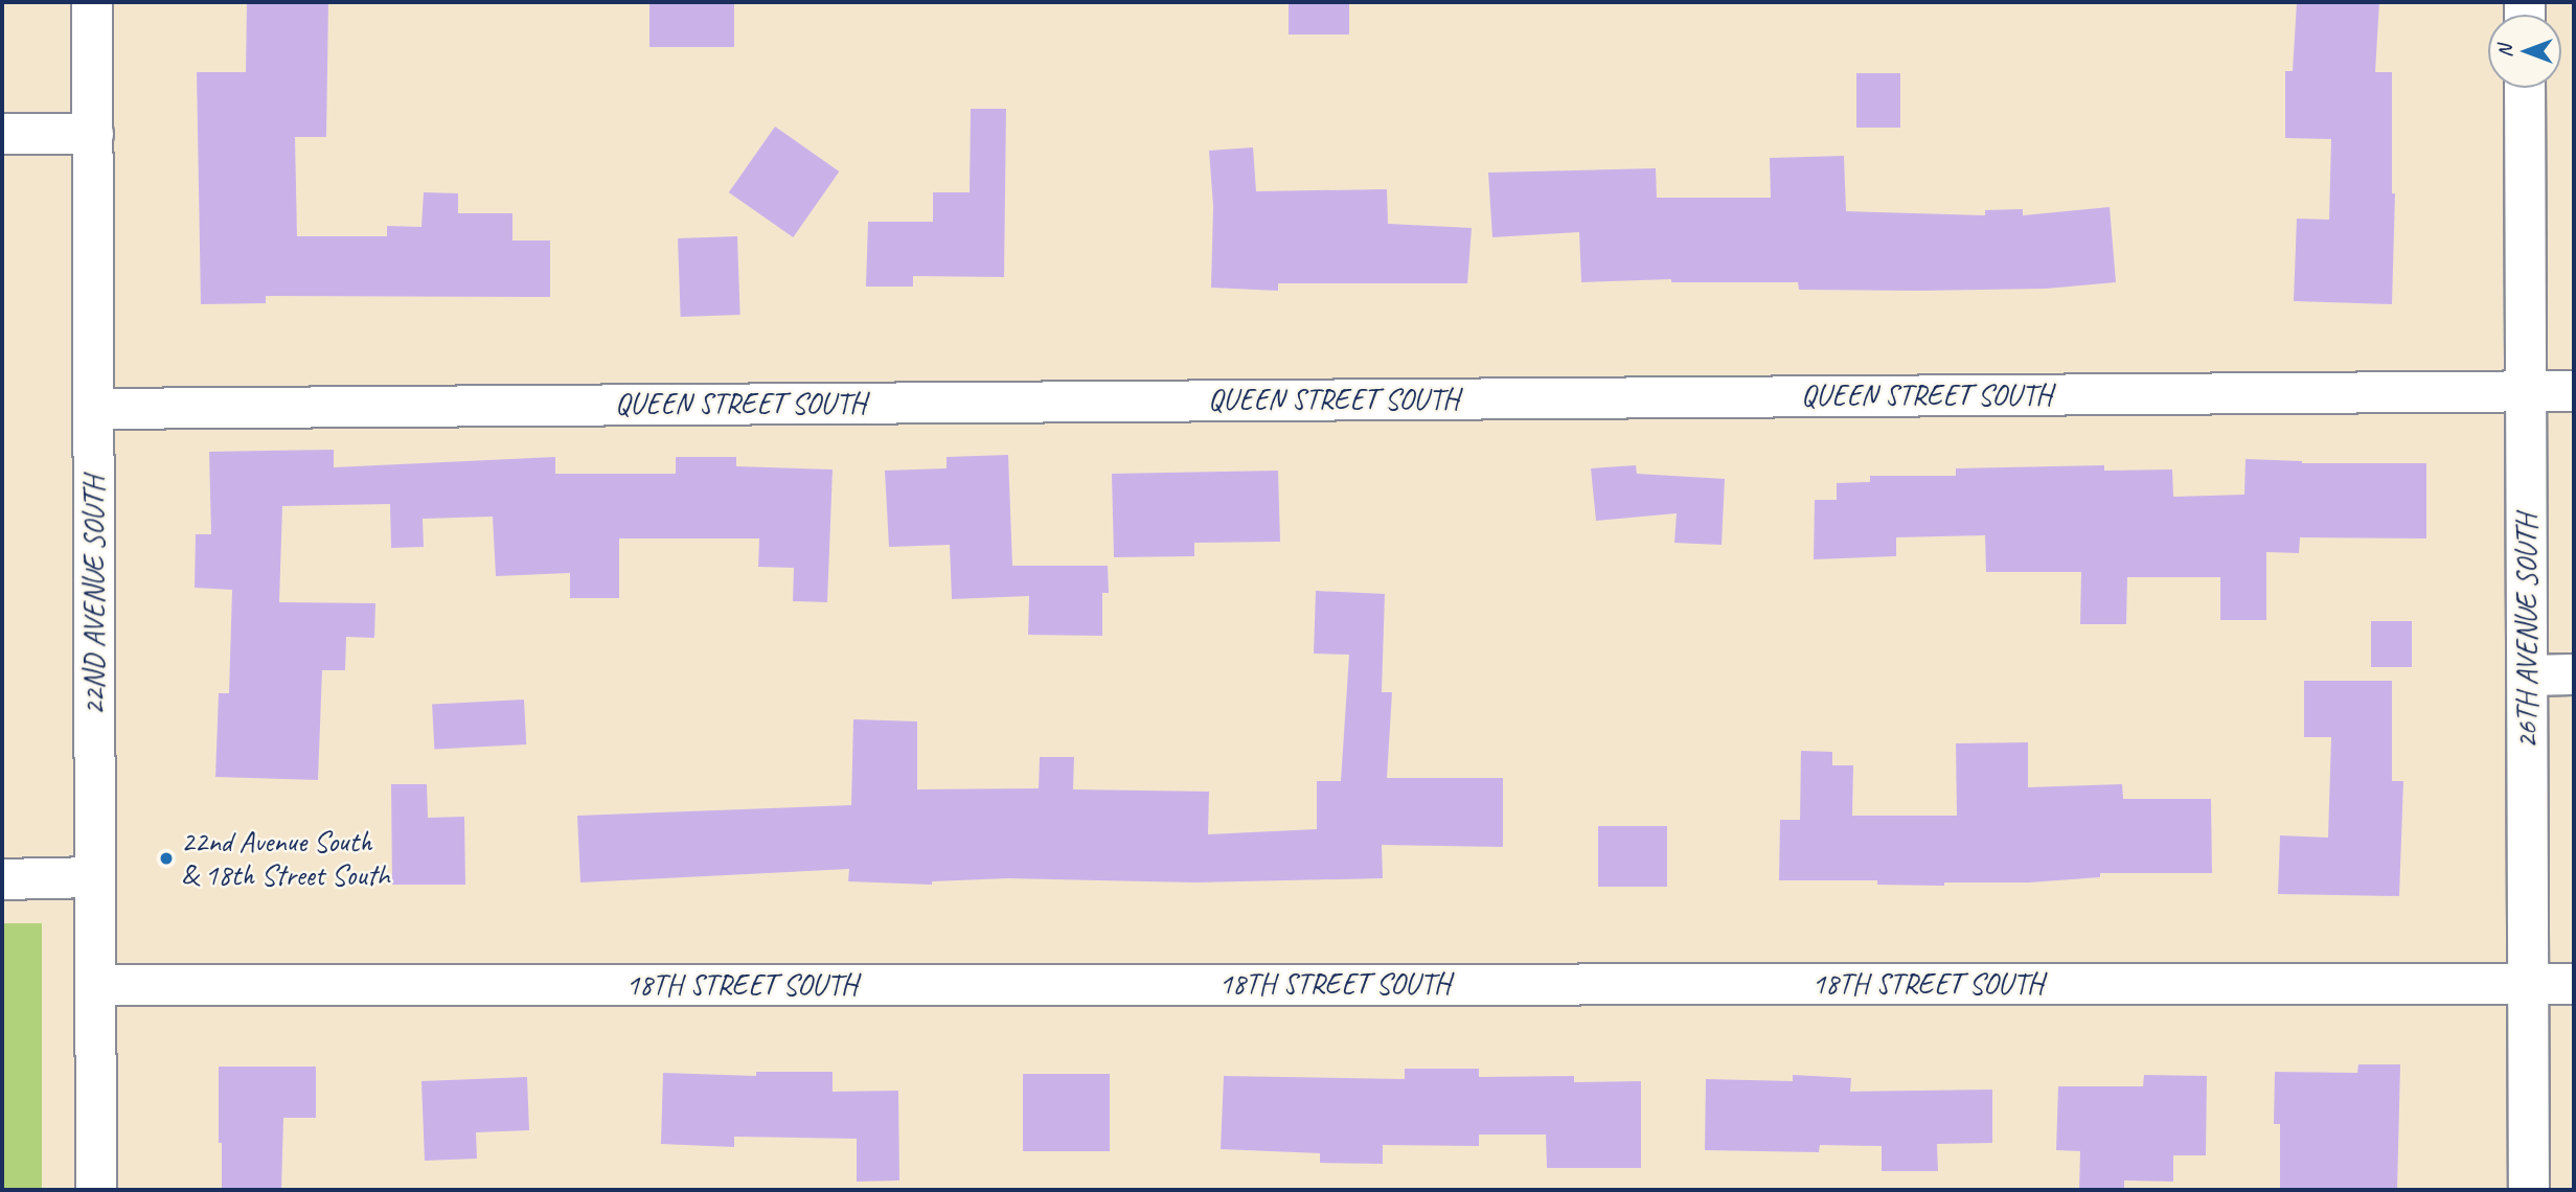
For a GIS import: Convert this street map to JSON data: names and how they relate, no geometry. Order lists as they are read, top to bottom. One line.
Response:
{"streets":{"street":["QUEEN STREET SOUTH","22ND AVENUE SOUTH","26TH AVENUE SOUTH","18TH STREET SOUTH"]},"crossings":[["QUEEN STREET SOUTH","22ND AVENUE SOUTH"],["QUEEN STREET SOUTH","26TH AVENUE SOUTH"],["22ND AVENUE SOUTH","18TH STREET SOUTH"],["26TH AVENUE SOUTH","18TH STREET SOUTH"]],"places":["22nd Avenue South & 18th Street South"],"north":"left"}
